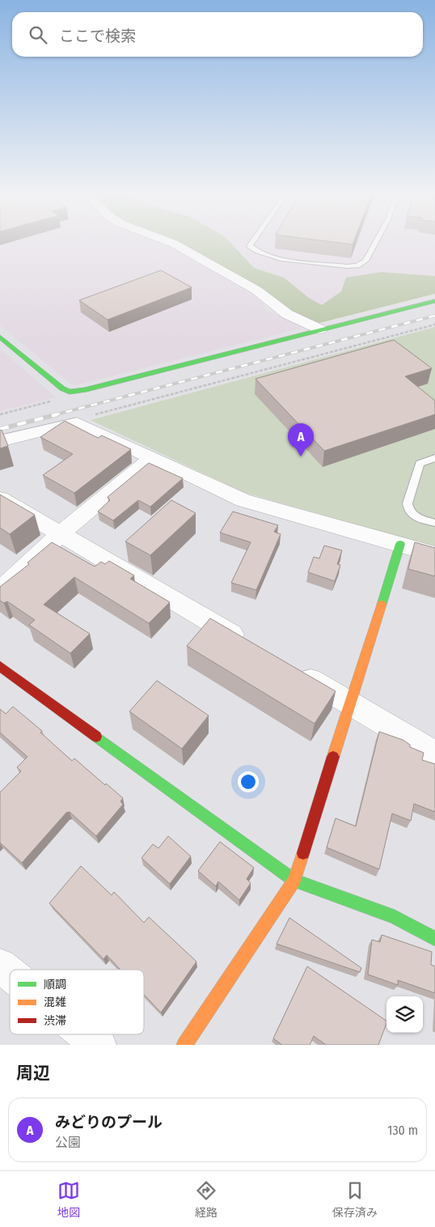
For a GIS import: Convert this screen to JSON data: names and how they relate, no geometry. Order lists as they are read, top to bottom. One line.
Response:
{"legend":["順調","混雑","渋滞"],"page":{"search":"ここで検索","pins":"A","heading":"周辺","list":[{"mark":"A","name":"みどりのプール","note":"公園","value":"130 m"}],"nav":["地図","経路","保存済み"]}}
